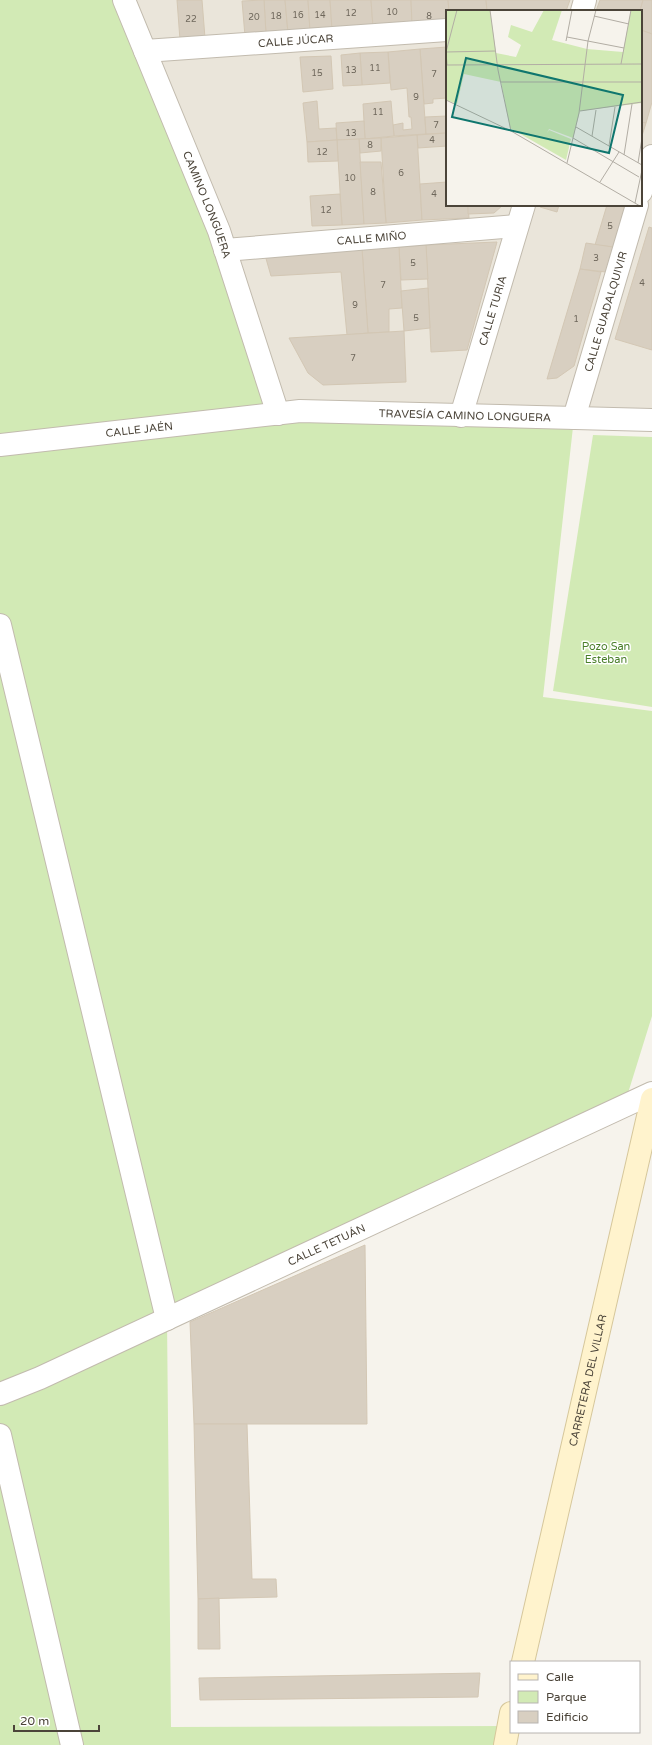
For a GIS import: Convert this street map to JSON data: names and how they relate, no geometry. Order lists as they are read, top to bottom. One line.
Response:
{"streets":{"street":["CALLE JÚCAR","CAMINO LONGUERA","CALLE MIÑO","CALLE TURIA","CALLE GUADALQUIVIR","TRAVESÍA CAMINO LONGUERA","CALLE JAÉN","CALLE TETUÁN","CARRETERA DEL VILLAR"]},"crossings":[["CALLE JÚCAR","CAMINO LONGUERA"],["CAMINO LONGUERA","CALLE MIÑO"],["CAMINO LONGUERA","TRAVESÍA CAMINO LONGUERA"],["CAMINO LONGUERA","CALLE JAÉN"],["CALLE MIÑO","CALLE TURIA"],["CALLE TURIA","TRAVESÍA CAMINO LONGUERA"],["CALLE GUADALQUIVIR","TRAVESÍA CAMINO LONGUERA"],["TRAVESÍA CAMINO LONGUERA","CALLE JAÉN"]],"parks":["Pozo San Esteban"],"house_numbers":["10","12","16","14","18","8","20","22","11","13","15","7","9","11","7","13","4","8","12","6","10","8","4","12","5","3","5","4","7","9","5","1","7"],"legend":["Calle","Parque","Edificio"],"scale_bar":"20 m"}
